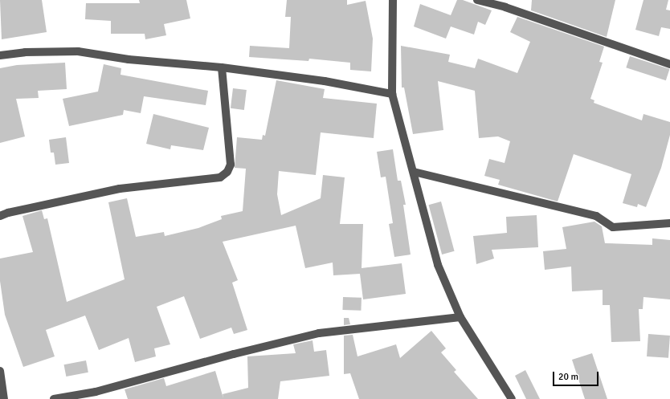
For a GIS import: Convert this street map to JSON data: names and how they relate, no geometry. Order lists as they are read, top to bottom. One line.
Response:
{"scale_bar":"20 m"}
